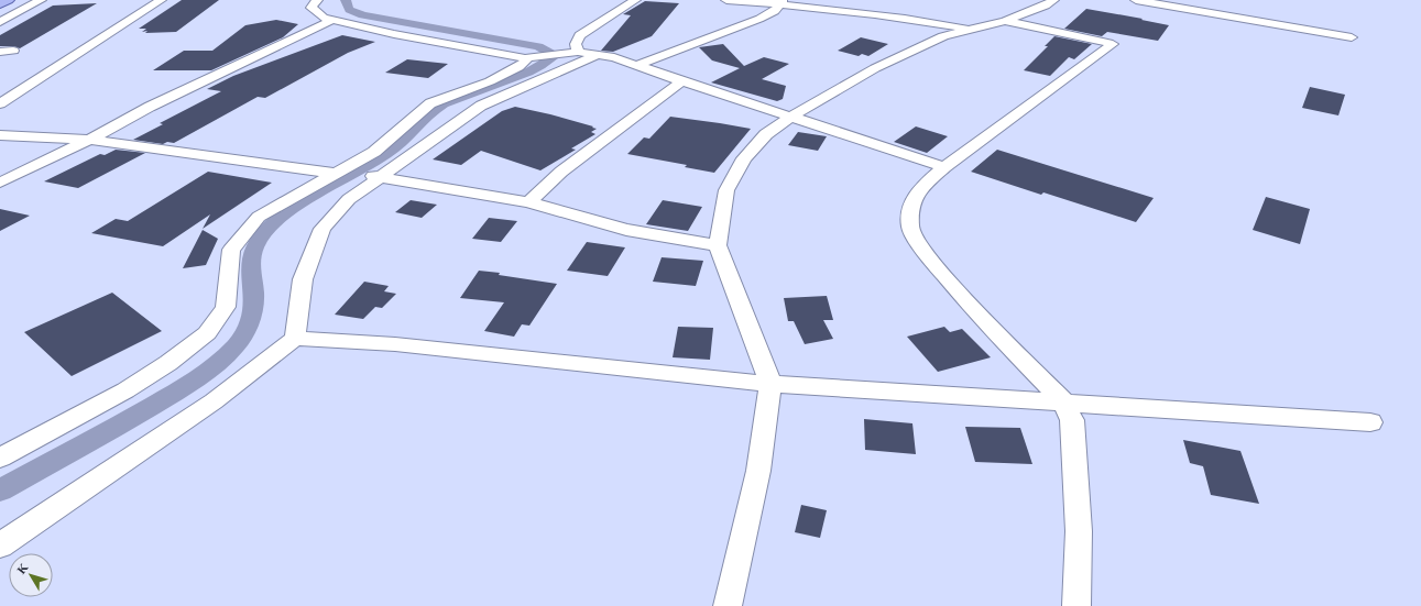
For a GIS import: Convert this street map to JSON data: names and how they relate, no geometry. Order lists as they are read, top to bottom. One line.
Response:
{"north":"top left"}
